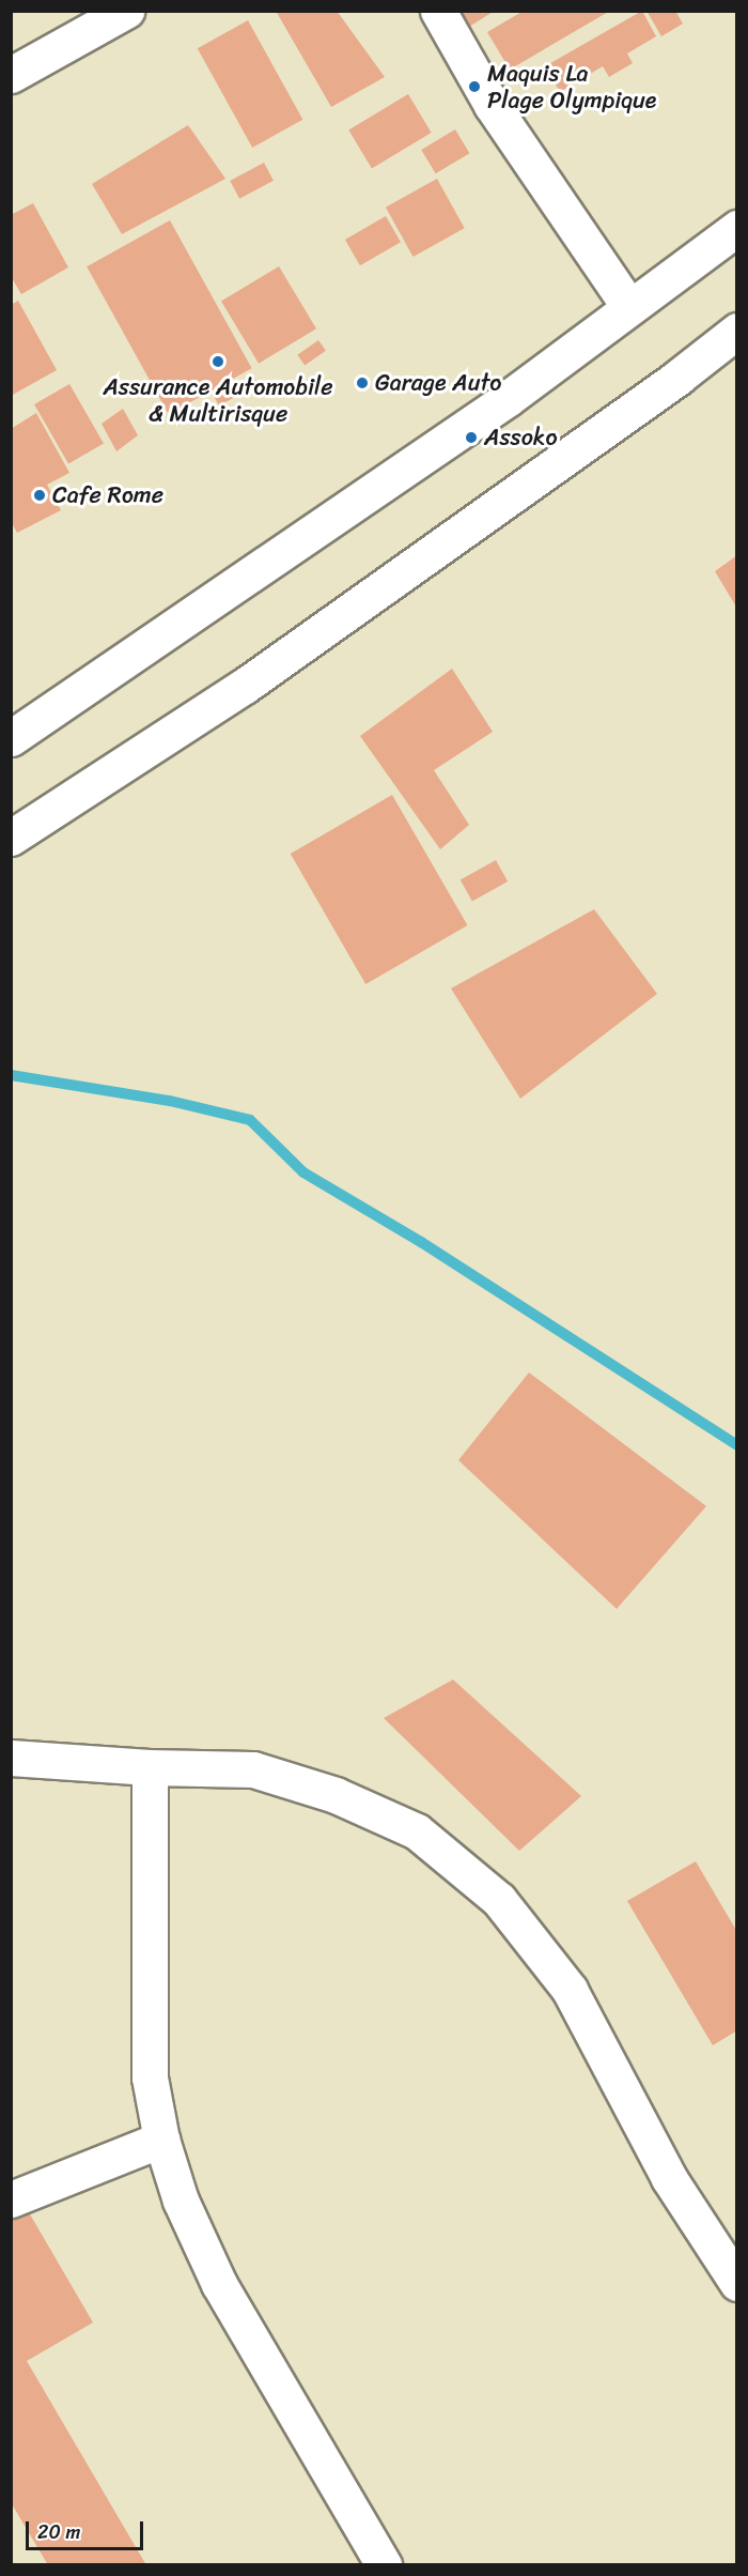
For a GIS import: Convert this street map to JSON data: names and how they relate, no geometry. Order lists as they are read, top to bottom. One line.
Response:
{"places":["Maquis La Plage Olympique","Assurance Automobile & Multirisque","Garage Auto","Assoko","Cafe Rome"],"scale_bar":"20 m"}
